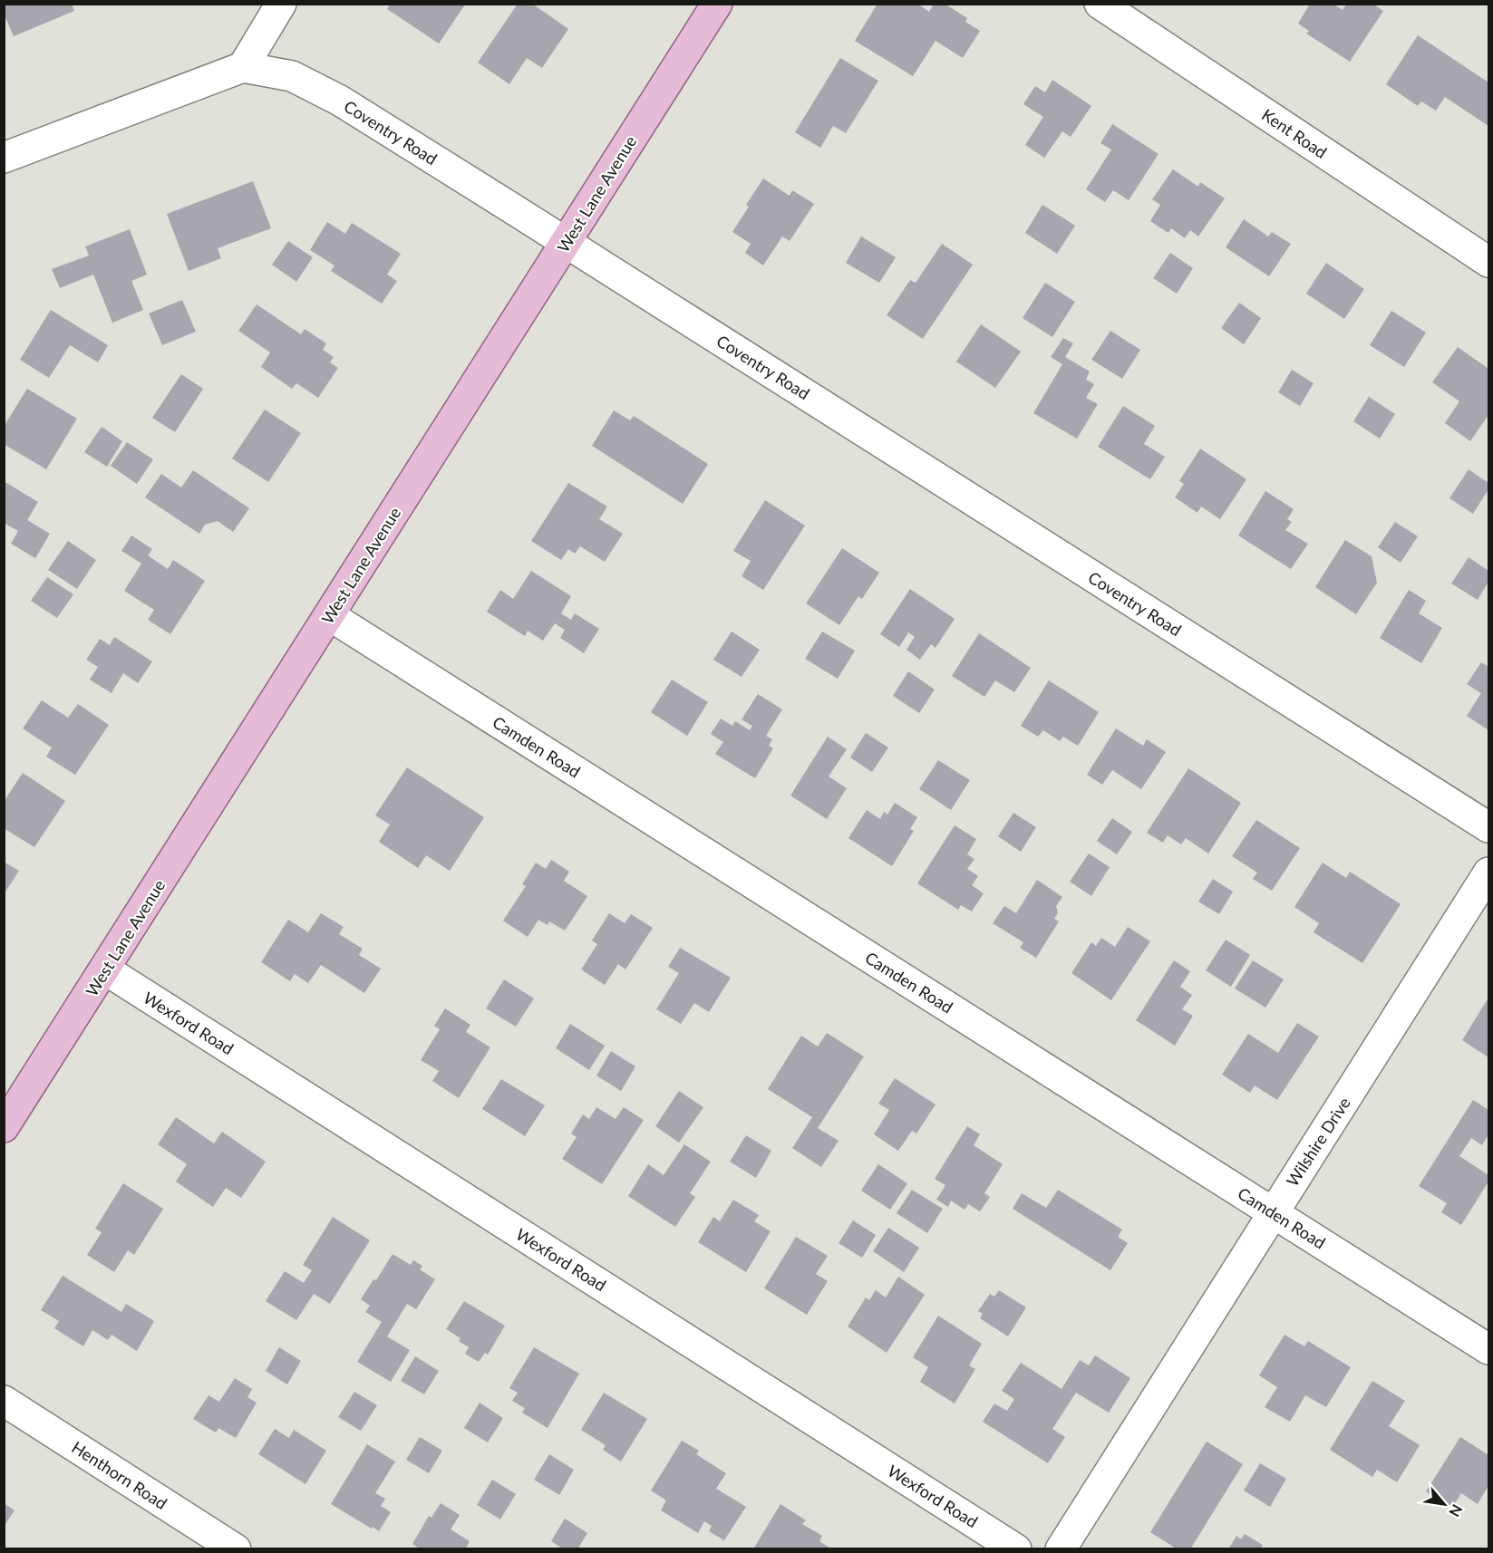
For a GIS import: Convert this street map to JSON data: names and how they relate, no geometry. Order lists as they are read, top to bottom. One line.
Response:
{"streets":{"main road":["West Lane Avenue"],"street":["Coventry Road","Kent Road","Camden Road","Wexford Road","Wilshire Drive","Henthorn Road"]},"crossings":[["Coventry Road","West Lane Avenue"],["West Lane Avenue","Camden Road"],["West Lane Avenue","Wexford Road"],["Camden Road","Wilshire Drive"]],"north":"bottom right"}
